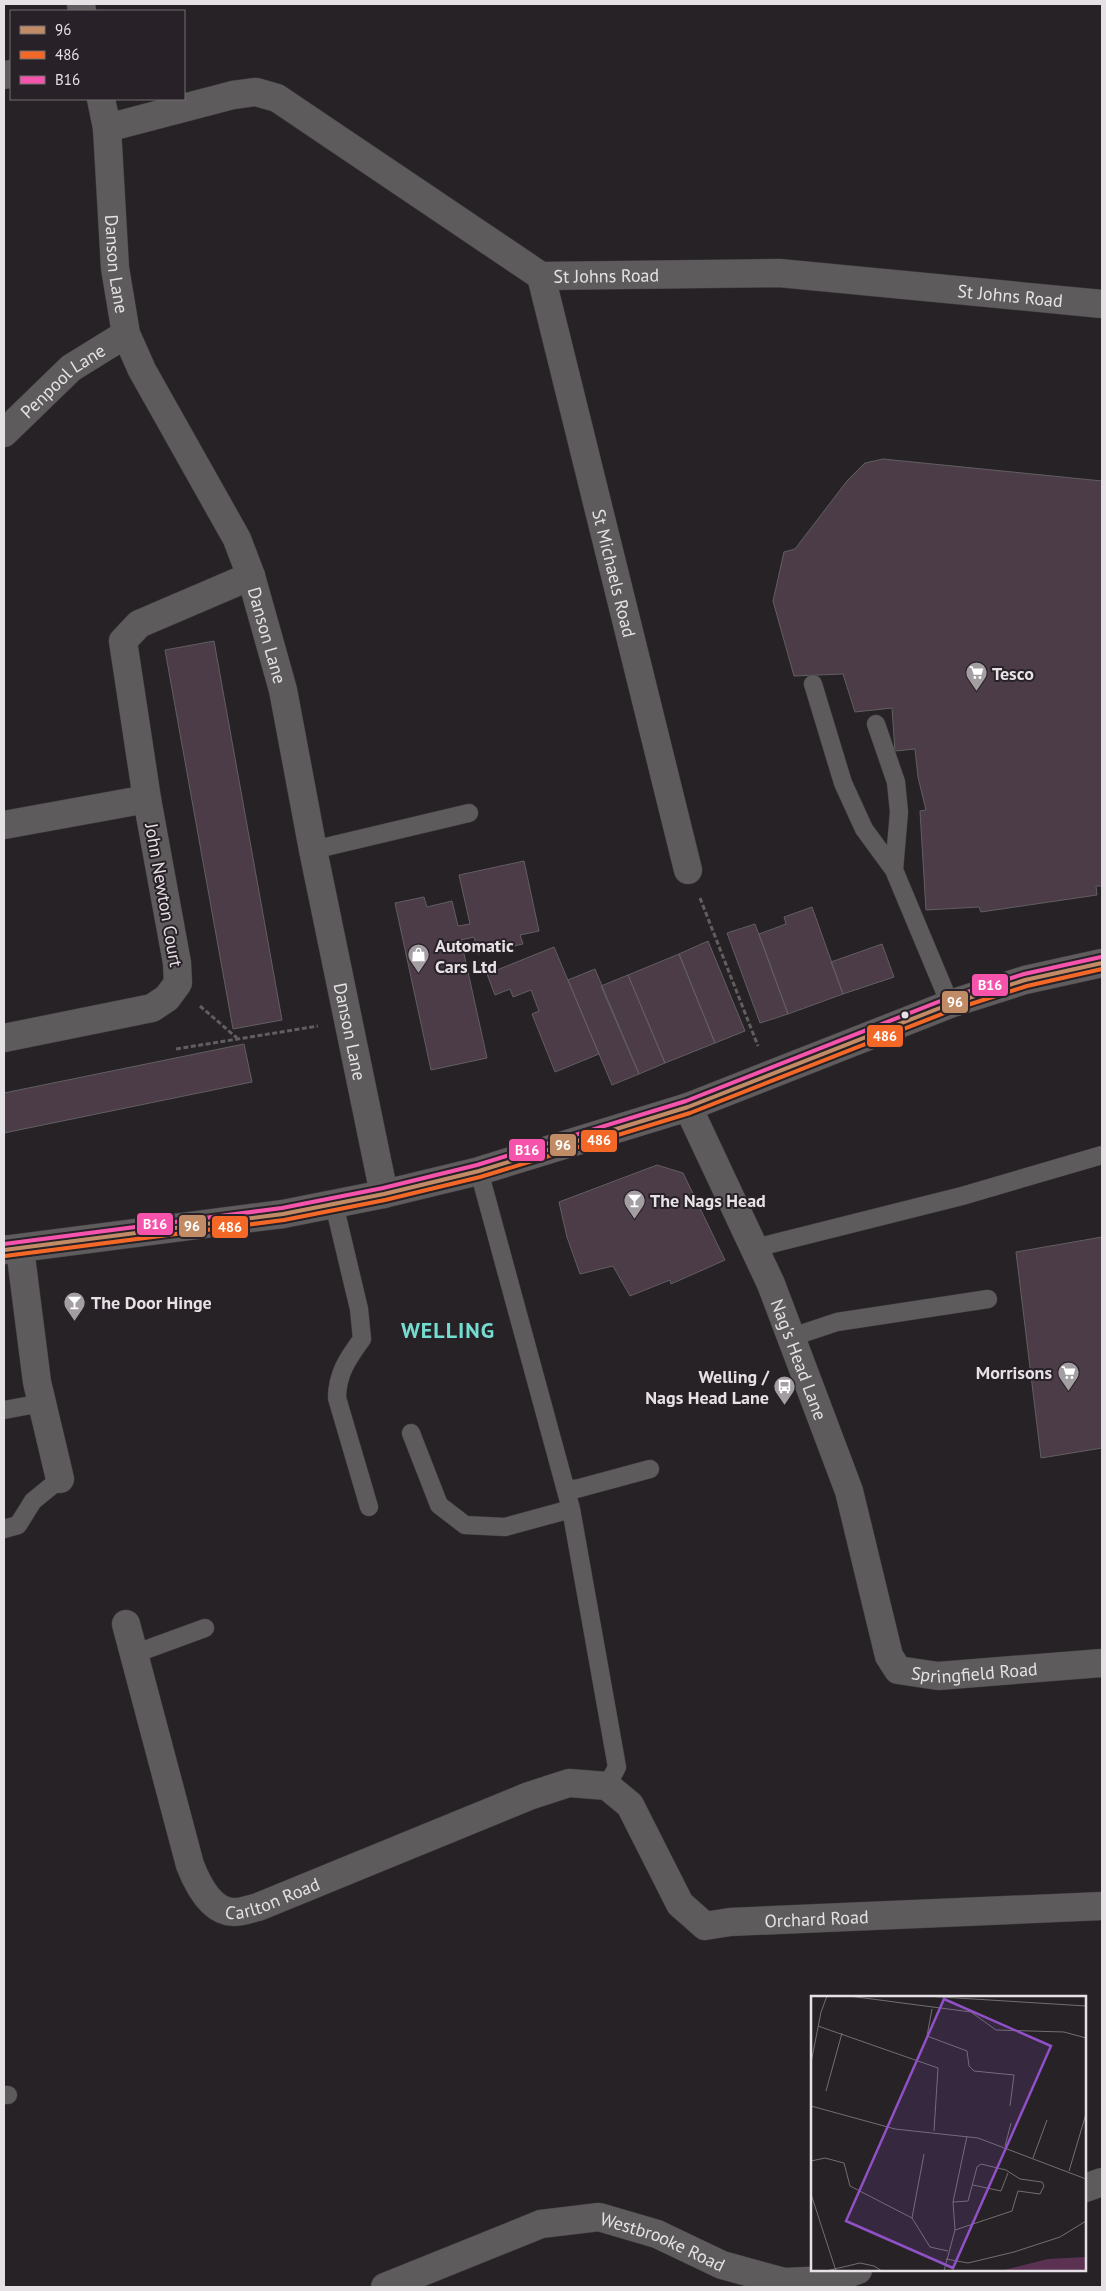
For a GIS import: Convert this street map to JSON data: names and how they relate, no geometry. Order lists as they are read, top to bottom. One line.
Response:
{"streets":{"street":["Danson Lane","St Johns Road","Penpool Lane","St Michaels Road","John Newton Court","Nag's Head Lane","Springfield Road","Carlton Road","Orchard Road","Westbrooke Road"]},"crossings":[["Danson Lane","St Johns Road"],["Danson Lane","Penpool Lane"],["Danson Lane","John Newton Court"],["St Johns Road","St Michaels Road"],["Nag's Head Lane","Springfield Road"],["Carlton Road","Orchard Road"]],"districts":["WELLING"],"places":{"supermarket":["Tesco","Morrisons"],"shop":["Automatic Cars Ltd"],"bar":["The Nags Head","The Door Hinge"],"bus stop":["Welling / Nags Head Lane"]},"lines":["transit line B16","transit line 96","transit line 486"],"legend":["96","486","B16"]}
